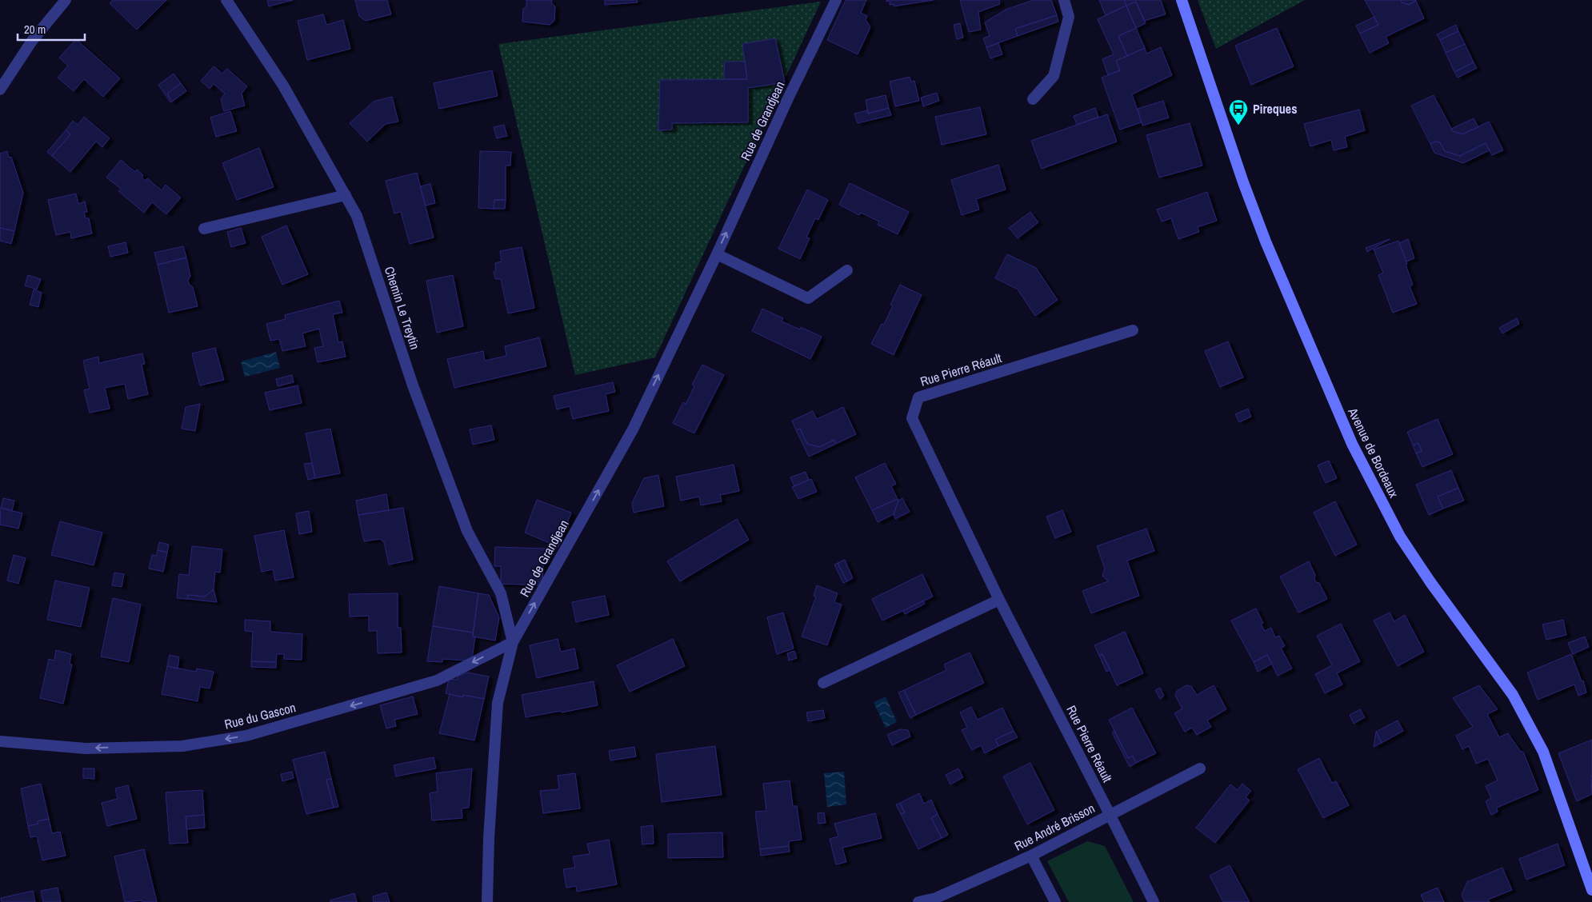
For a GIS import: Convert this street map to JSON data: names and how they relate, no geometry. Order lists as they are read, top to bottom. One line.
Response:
{"streets":{"main road":["Avenue de Bordeaux"],"street":["Rue de Grandjean","Chemin Le Treytin","Rue Pierre Réault","Rue du Gascon","Rue André Brisson"]},"crossings":[["Rue de Grandjean","Chemin Le Treytin"],["Rue de Grandjean","Rue du Gascon"],["Chemin Le Treytin","Rue du Gascon"],["Rue Pierre Réault","Rue André Brisson"]],"one_way":["Rue de Grandjean","Rue du Gascon"],"places":{"bus stop":["Pireques"]},"scale_bar":"20 m"}
